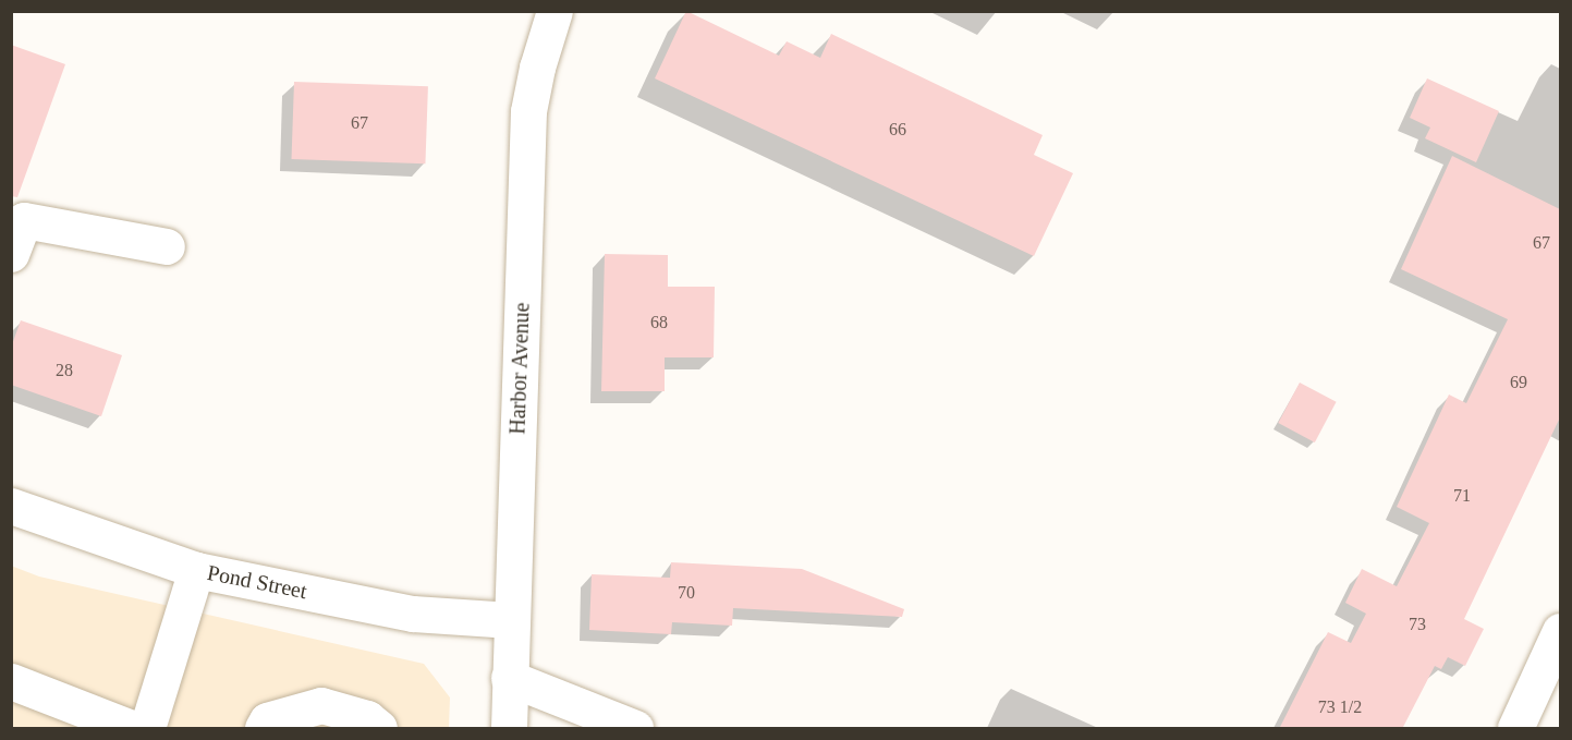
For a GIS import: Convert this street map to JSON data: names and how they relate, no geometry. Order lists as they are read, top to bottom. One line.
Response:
{"streets":{"street":["Harbor Avenue","Pond Street"]},"crossings":[["Harbor Avenue","Pond Street"]],"house_numbers":["67","66","67","68","28","69","71","70","73","73 1/2"]}
